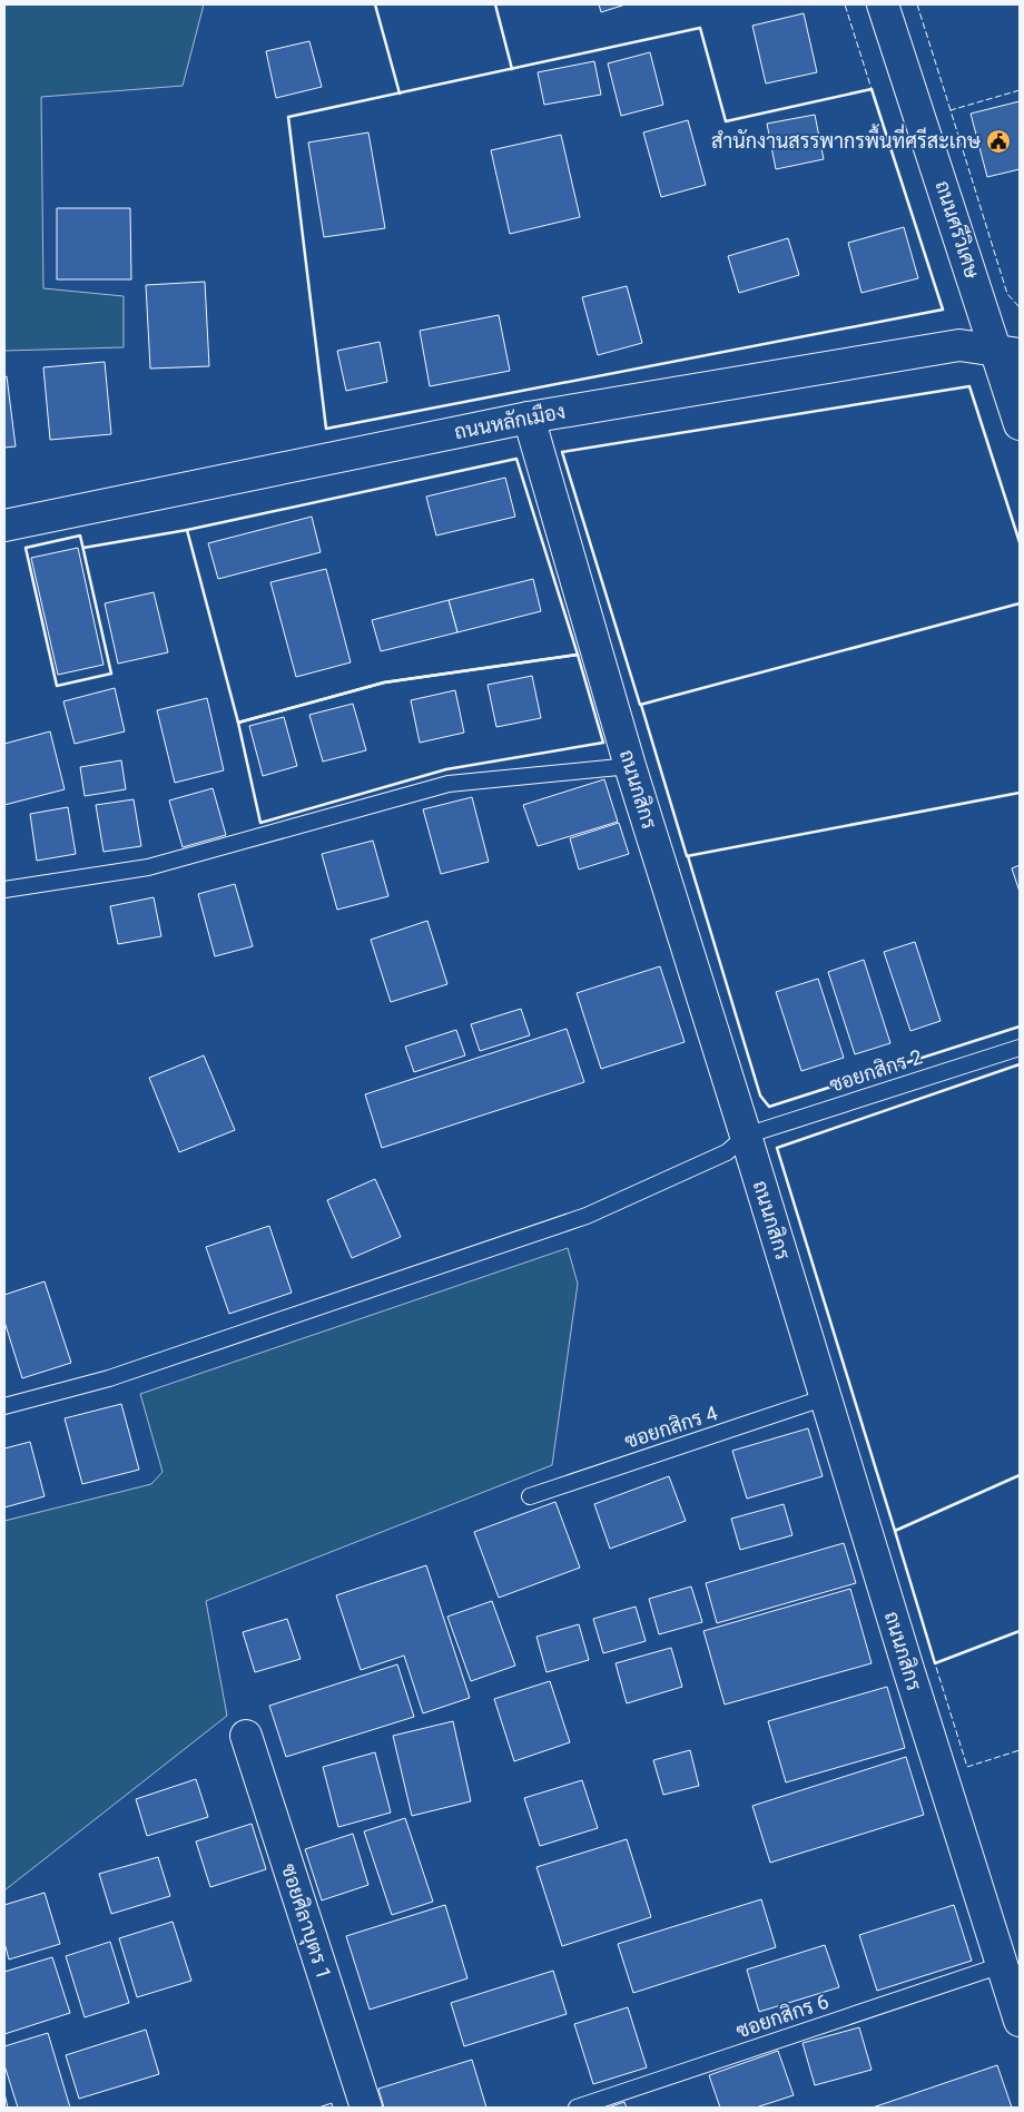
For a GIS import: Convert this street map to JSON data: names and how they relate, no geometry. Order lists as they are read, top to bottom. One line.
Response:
{"streets":{"street":["ถนนศรีวิเศษ","ถนนหลักเมือง","ถนนกสิกร","ซอยศิลาบุตร 1"],"lane":["ซอยกสิกร 2","ซอยกสิกร 4","ซอยกสิกร 6"]},"crossings":[["ถนนศรีวิเศษ","ถนนหลักเมือง"],["ถนนหลักเมือง","ถนนกสิกร"],["ถนนกสิกร","ซอยกสิกร 2"],["ถนนกสิกร","ซอยกสิกร 4"],["ถนนกสิกร","ซอยกสิกร 6"]],"places":{"public building":["สำนักงานสรรพากรพื้นที่ศรีสะเกษ"]}}
